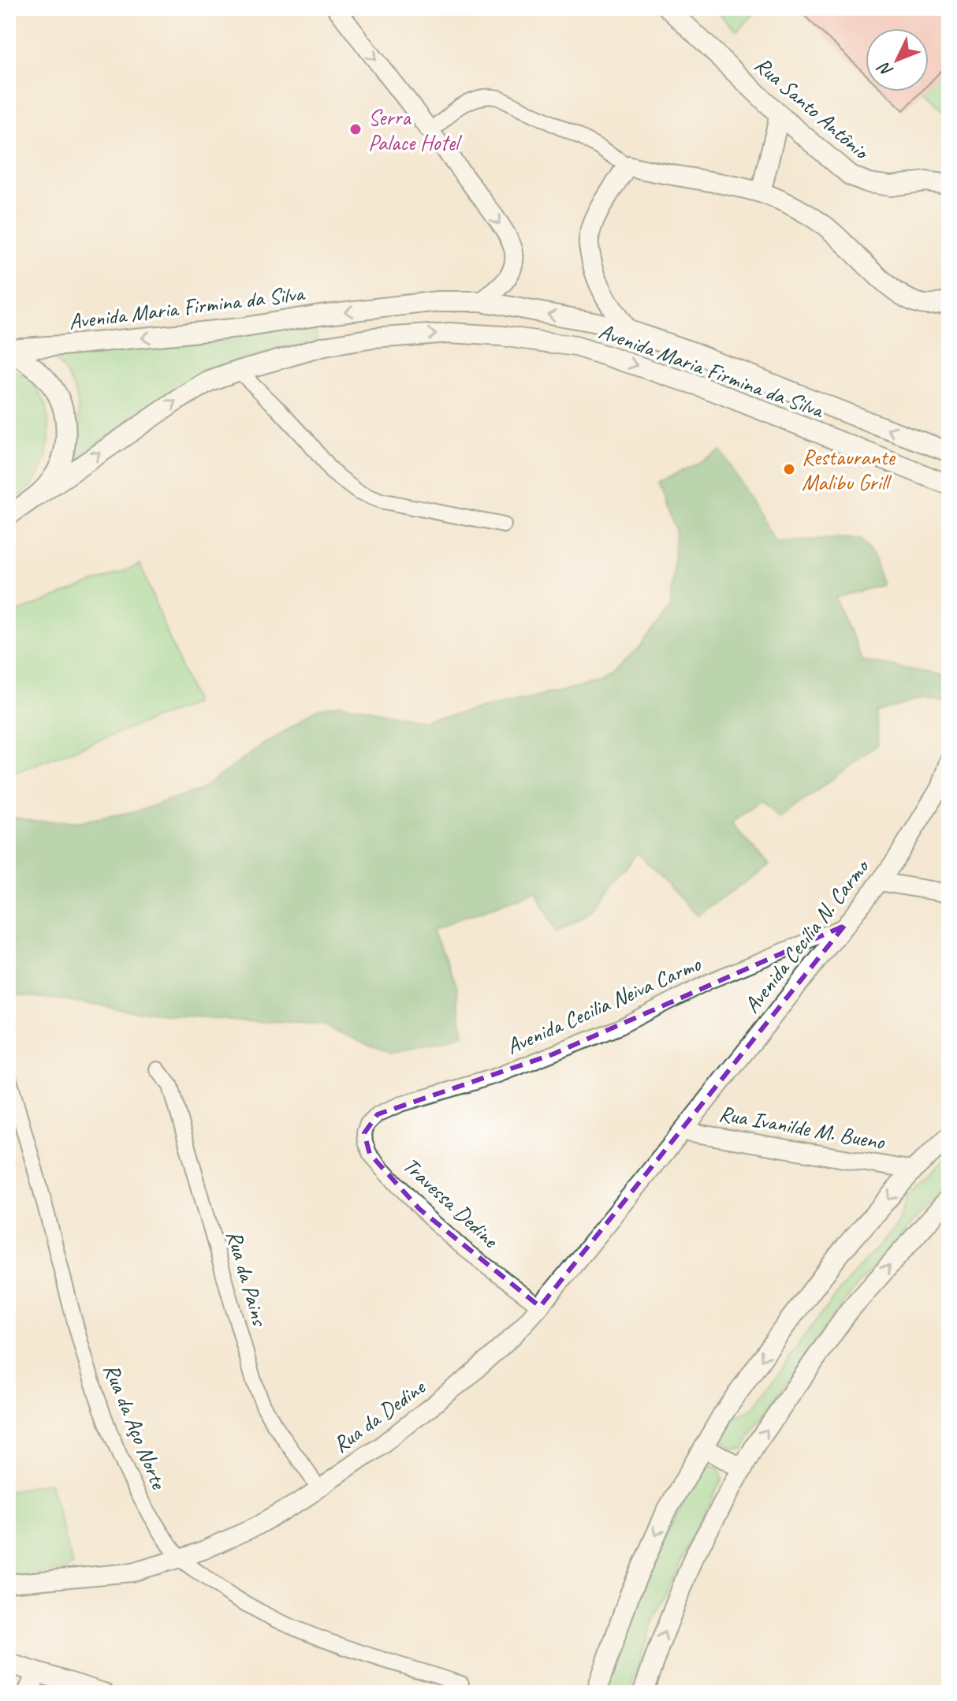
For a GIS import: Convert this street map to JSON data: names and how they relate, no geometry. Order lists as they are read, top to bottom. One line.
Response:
{"streets":{"main road":["Rua Santo Antônio","Avenida Maria Firmina da Silva"],"street":["Avenida Cecília N. Carmo","Avenida Cecilia Neiva Carmo","Rua Ivanilde M. Bueno","Travessa Dedine","Rua da Pains","Rua da Dedine","Rua da Aço Norte"]},"crossings":[["Avenida Cecília N. Carmo","Avenida Cecilia Neiva Carmo"],["Avenida Cecília N. Carmo","Rua Ivanilde M. Bueno"],["Avenida Cecília N. Carmo","Rua da Dedine"],["Avenida Cecilia Neiva Carmo","Travessa Dedine"],["Rua Ivanilde M. Bueno","Rua da Dedine"],["Travessa Dedine","Rua da Dedine"],["Rua da Pains","Rua da Dedine"],["Rua da Dedine","Rua da Aço Norte"]],"places":["Serra Palace Hotel","Restaurante Malibu Grill"],"north":"bottom left"}
